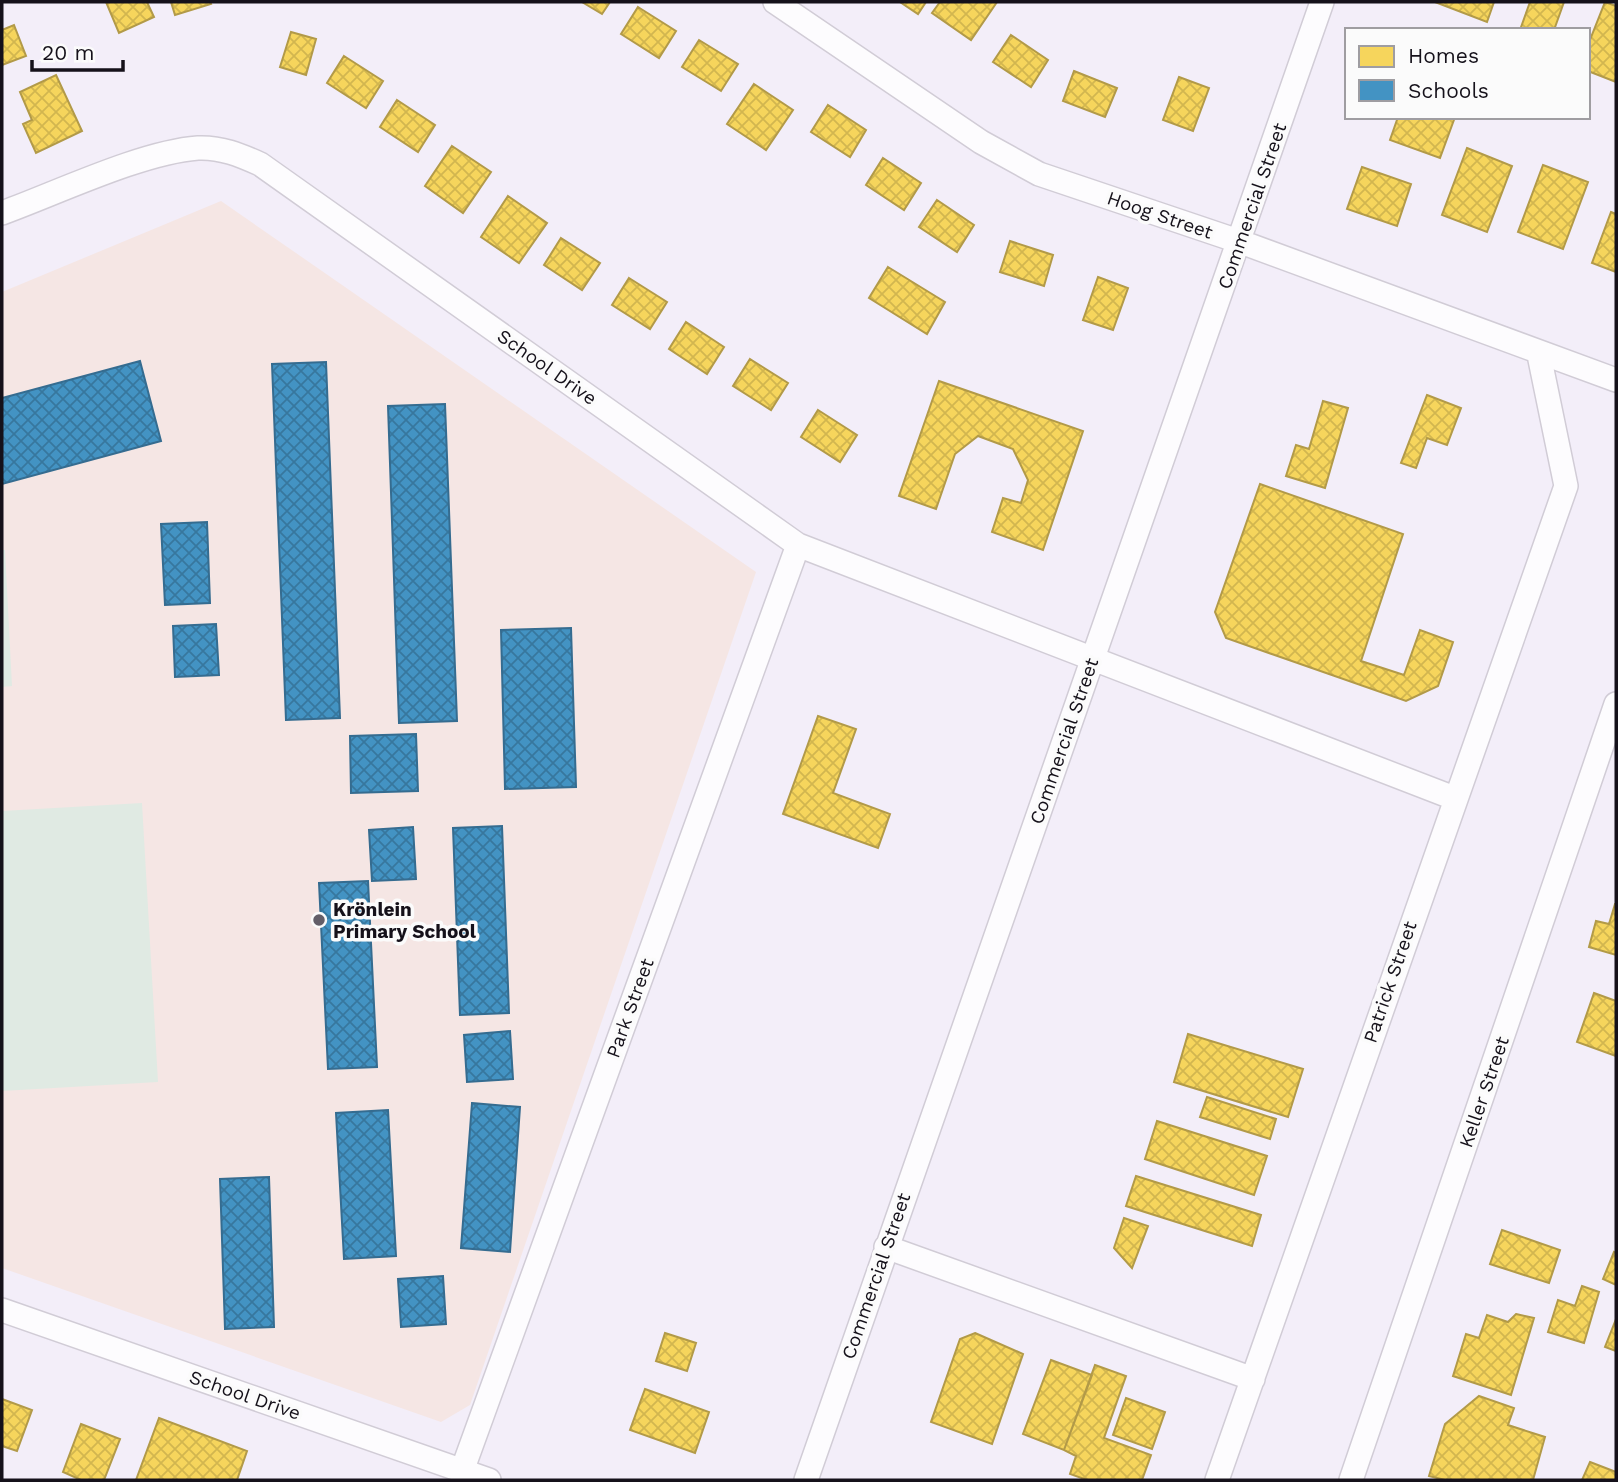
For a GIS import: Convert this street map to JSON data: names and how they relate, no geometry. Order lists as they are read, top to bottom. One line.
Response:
{"streets":{"street":["Commercial Street","Hoog Street","School Drive","Patrick Street","Park Street","Keller Street"]},"crossings":[["Commercial Street","Hoog Street"],["Commercial Street","School Drive"],["Hoog Street","Patrick Street"],["School Drive","Patrick Street"],["School Drive","Park Street"]],"places":["Krönlein Primary School"],"legend":["Homes","Schools"],"scale_bar":"20 m"}
